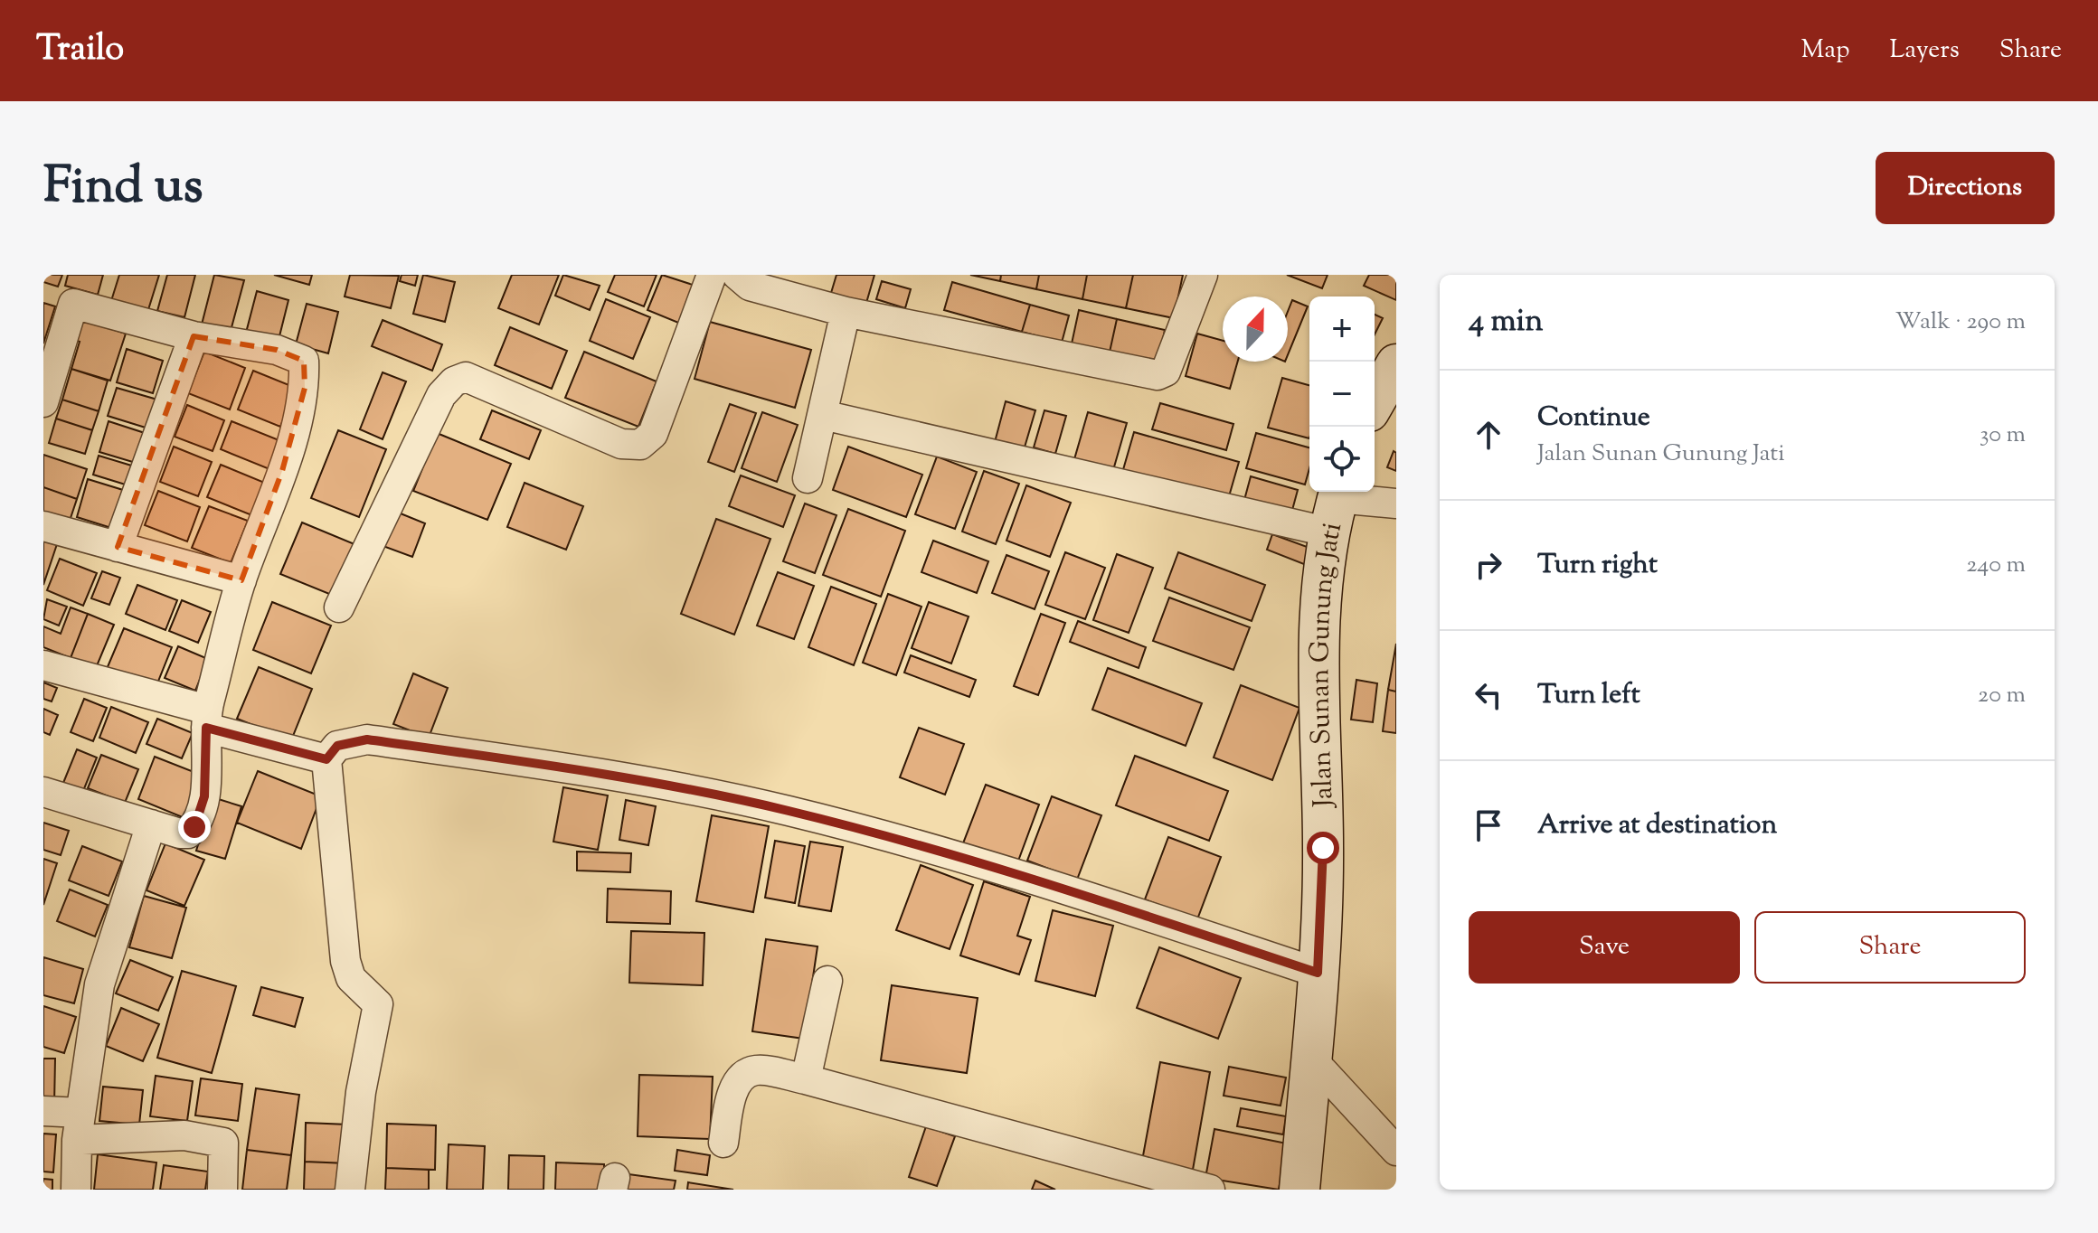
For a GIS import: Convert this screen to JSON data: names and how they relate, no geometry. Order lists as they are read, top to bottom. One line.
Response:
{"streets":{"street":["Jalan Sunan Gunung Jati"]},"north":"top","page":{"header":"Trailo","nav":["Map","Layers","Share"],"title":"Find us","buttons":["Directions",["Save","Share"]],"heading":["4 min","Walk · 290 m"],"map_buttons":["+","−"],"list":[["Continue","Jalan Sunan Gunung Jati","30 m"],["Turn right","240 m"],["Turn left","20 m"],"Arrive at destination"]}}
